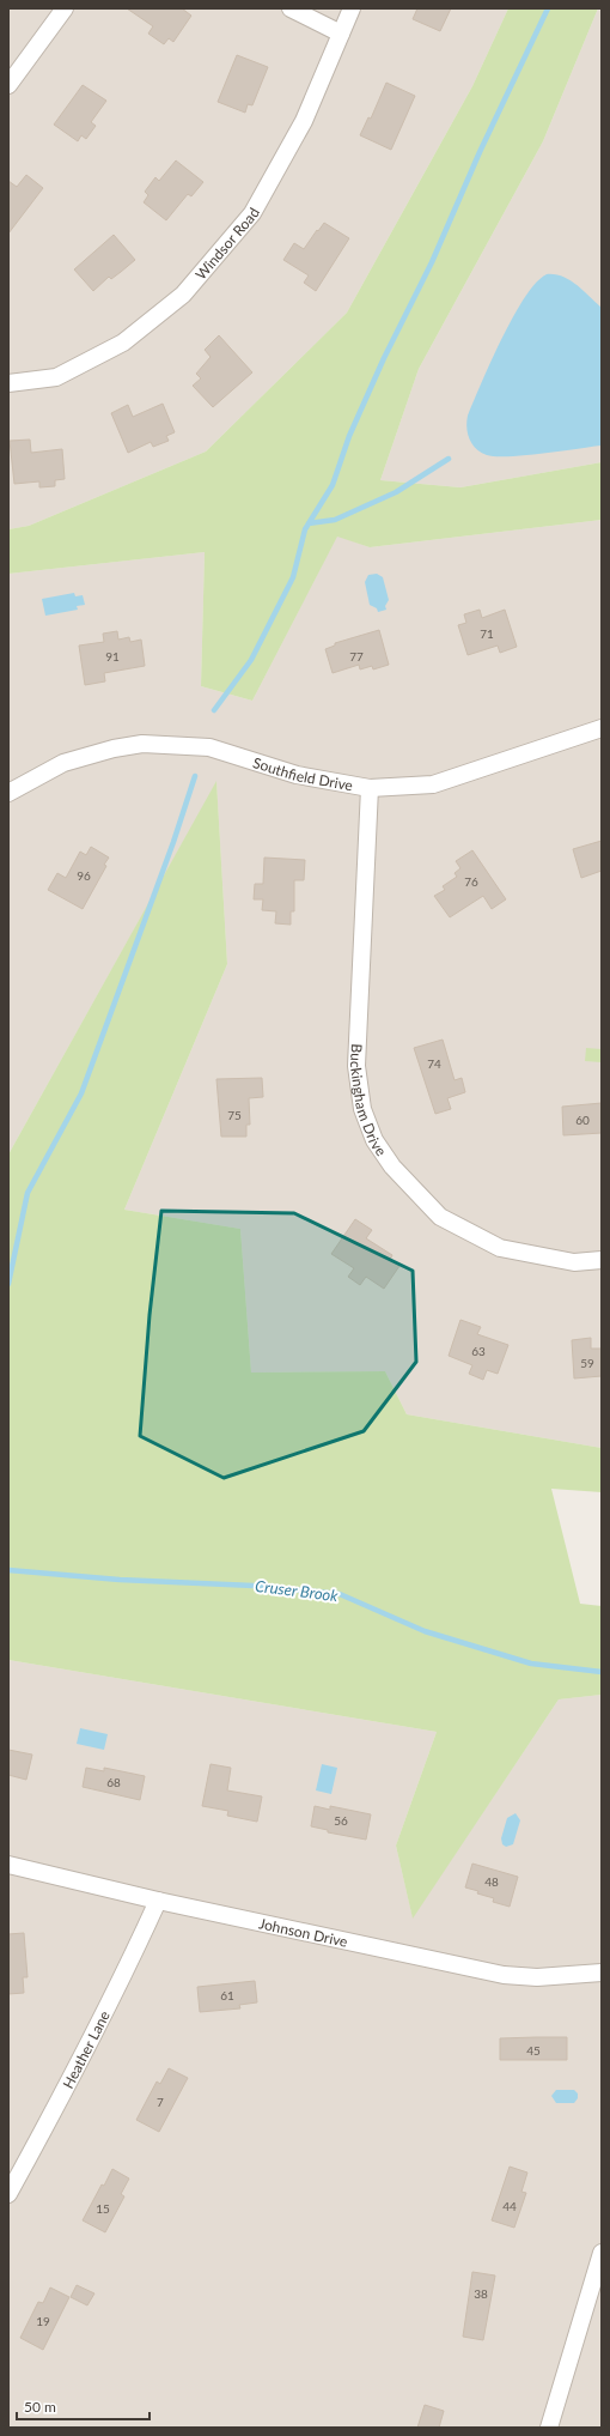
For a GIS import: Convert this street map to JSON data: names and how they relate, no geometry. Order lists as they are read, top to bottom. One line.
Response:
{"streets":{"street":["Windsor Road","Southfield Drive","Buckingham Drive","Johnson Drive","Heather Lane"]},"crossings":[["Southfield Drive","Buckingham Drive"],["Johnson Drive","Heather Lane"]],"water":["Cruser Brook"],"house_numbers":["71","91","77","96","76","74","75","60","63","59","68","56","48","61","45","7","44","15","38","19"],"scale_bar":"50 m"}
